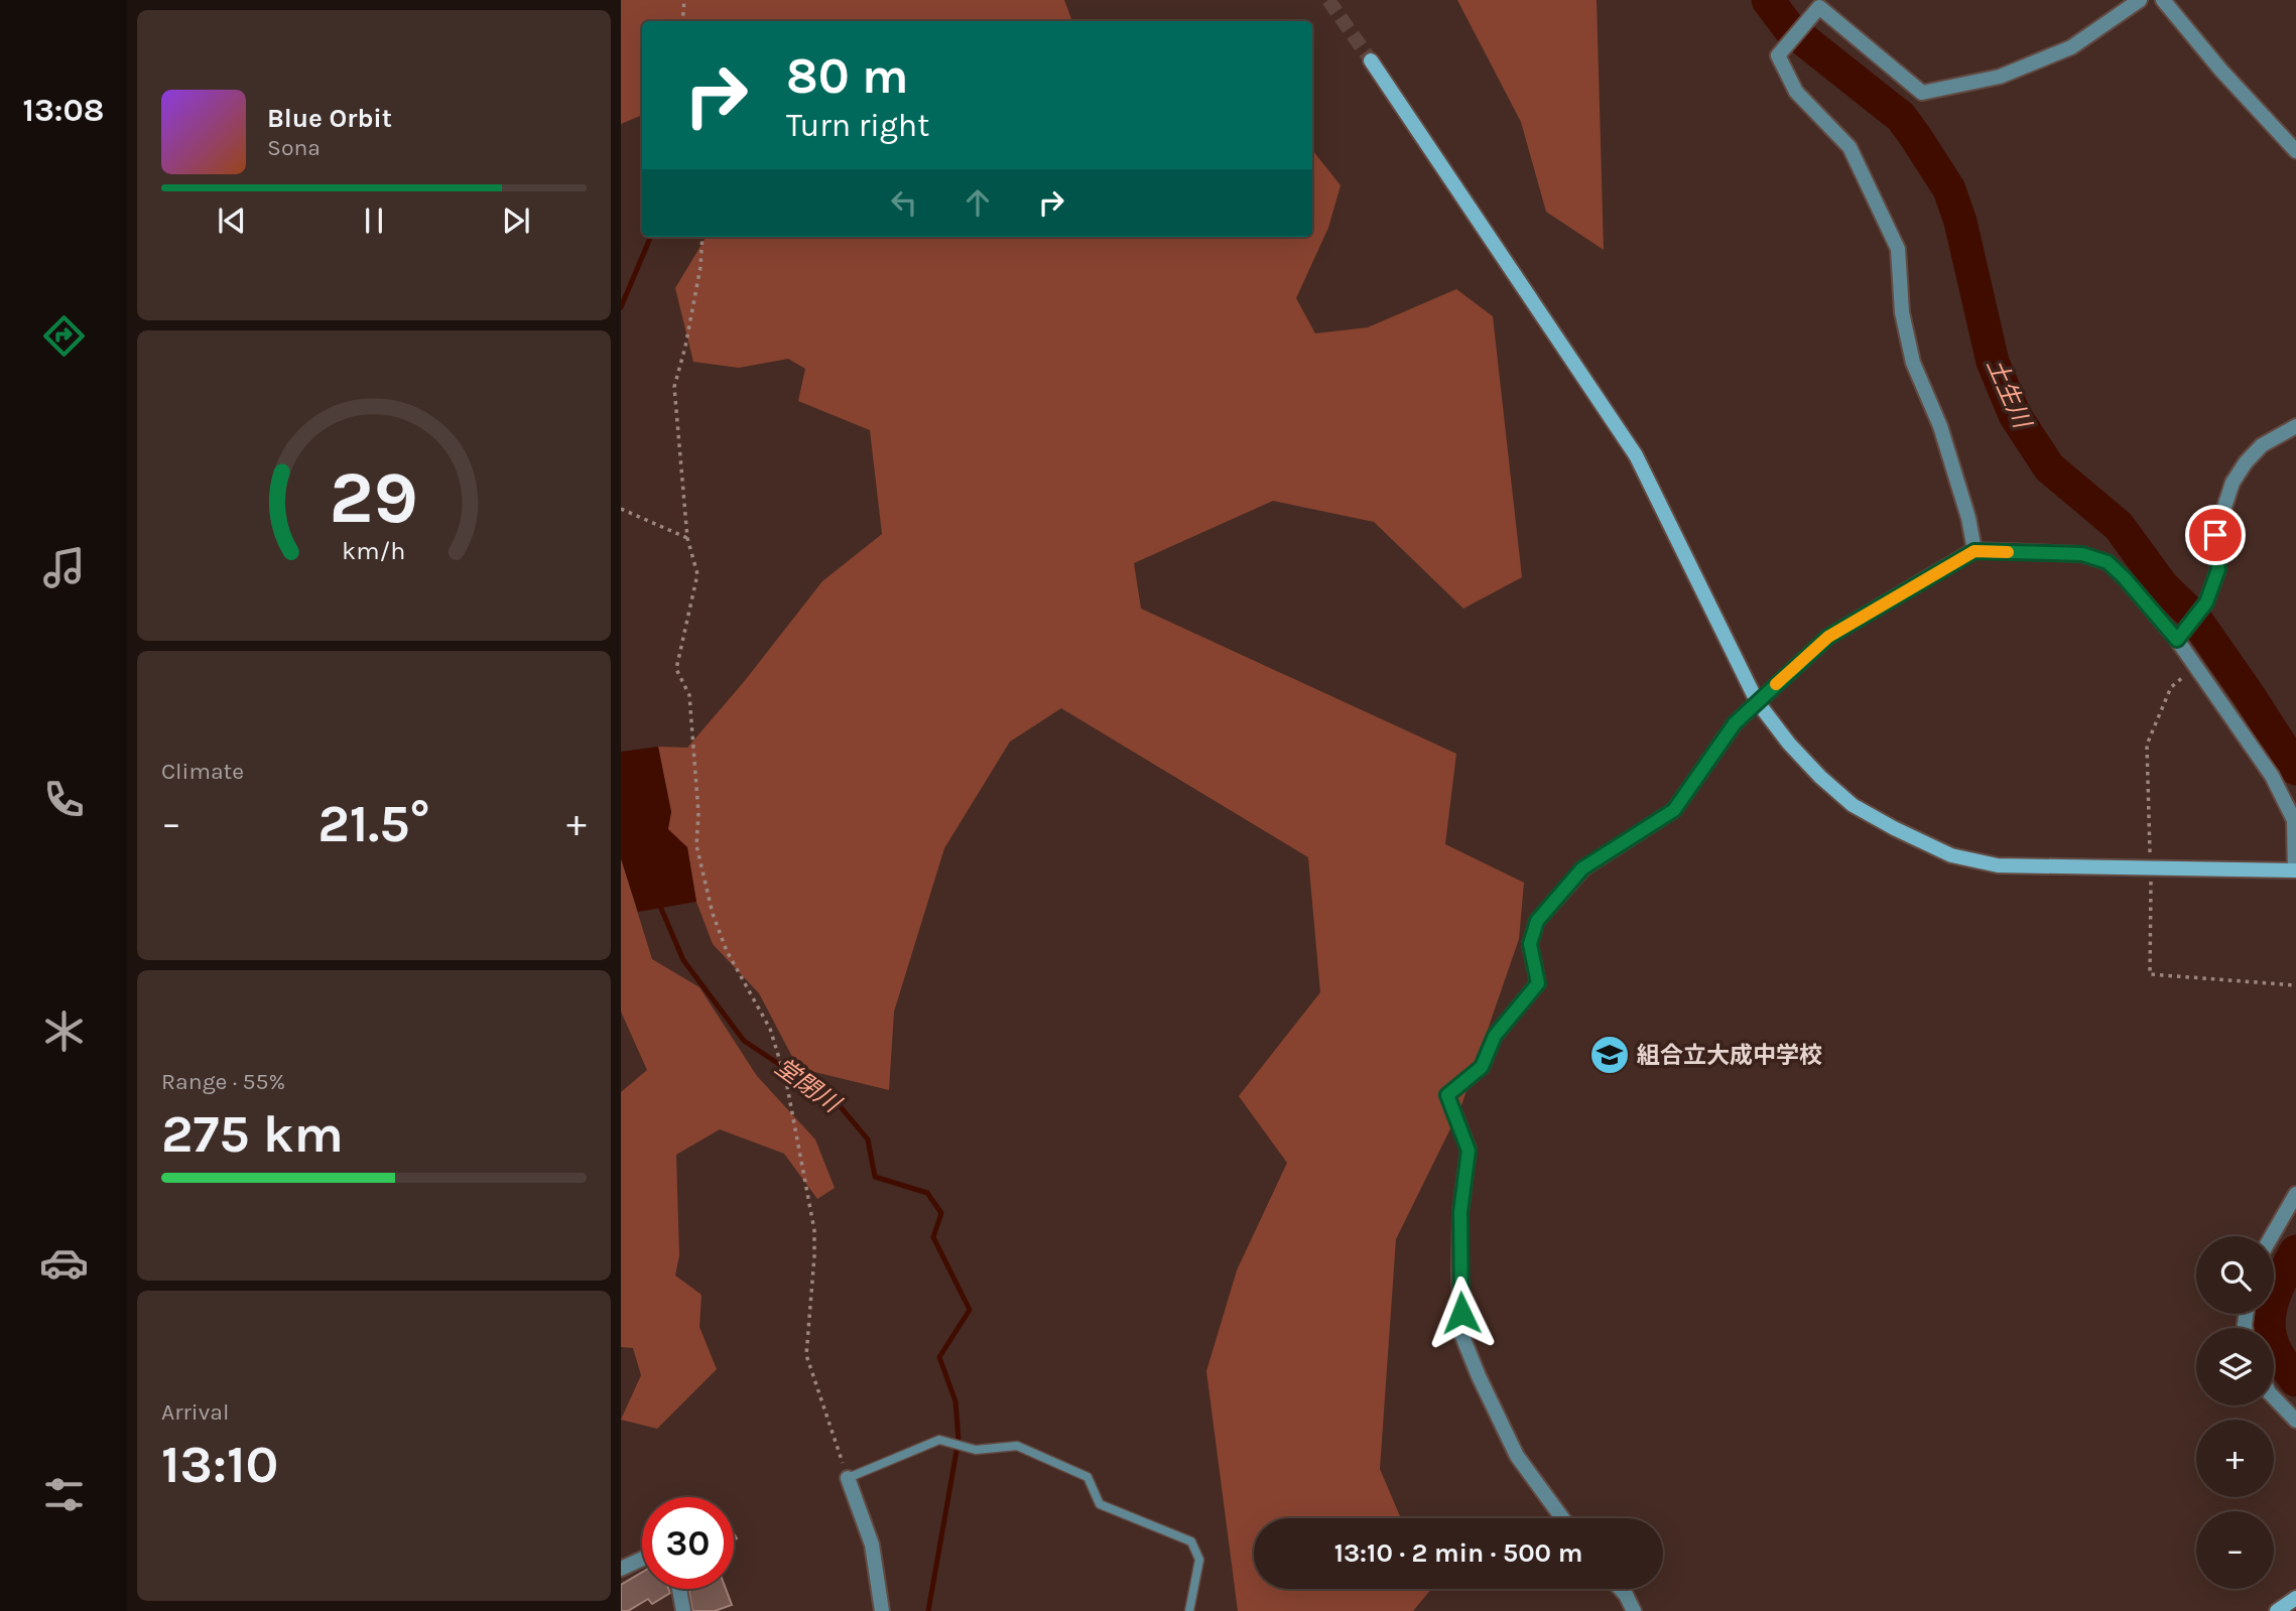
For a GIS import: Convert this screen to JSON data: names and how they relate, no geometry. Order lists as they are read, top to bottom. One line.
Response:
{"water":["土生川","堂閉川"],"places":{"school or university":["組合立大成中学校"]},"page":{"tabs":"13:08","turn":["80 m","Turn right"],"song":["Blue Orbit","Sona"],"tile":["Climate",["Range · 55%","275 km"],["Arrival","13:10"]],"heat":["−","21.5°","+"],"map_buttons":["+","−"],"limit":"30","trip":"13:10 · 2 min · 500 m","gauge":["29","km/h"]}}
